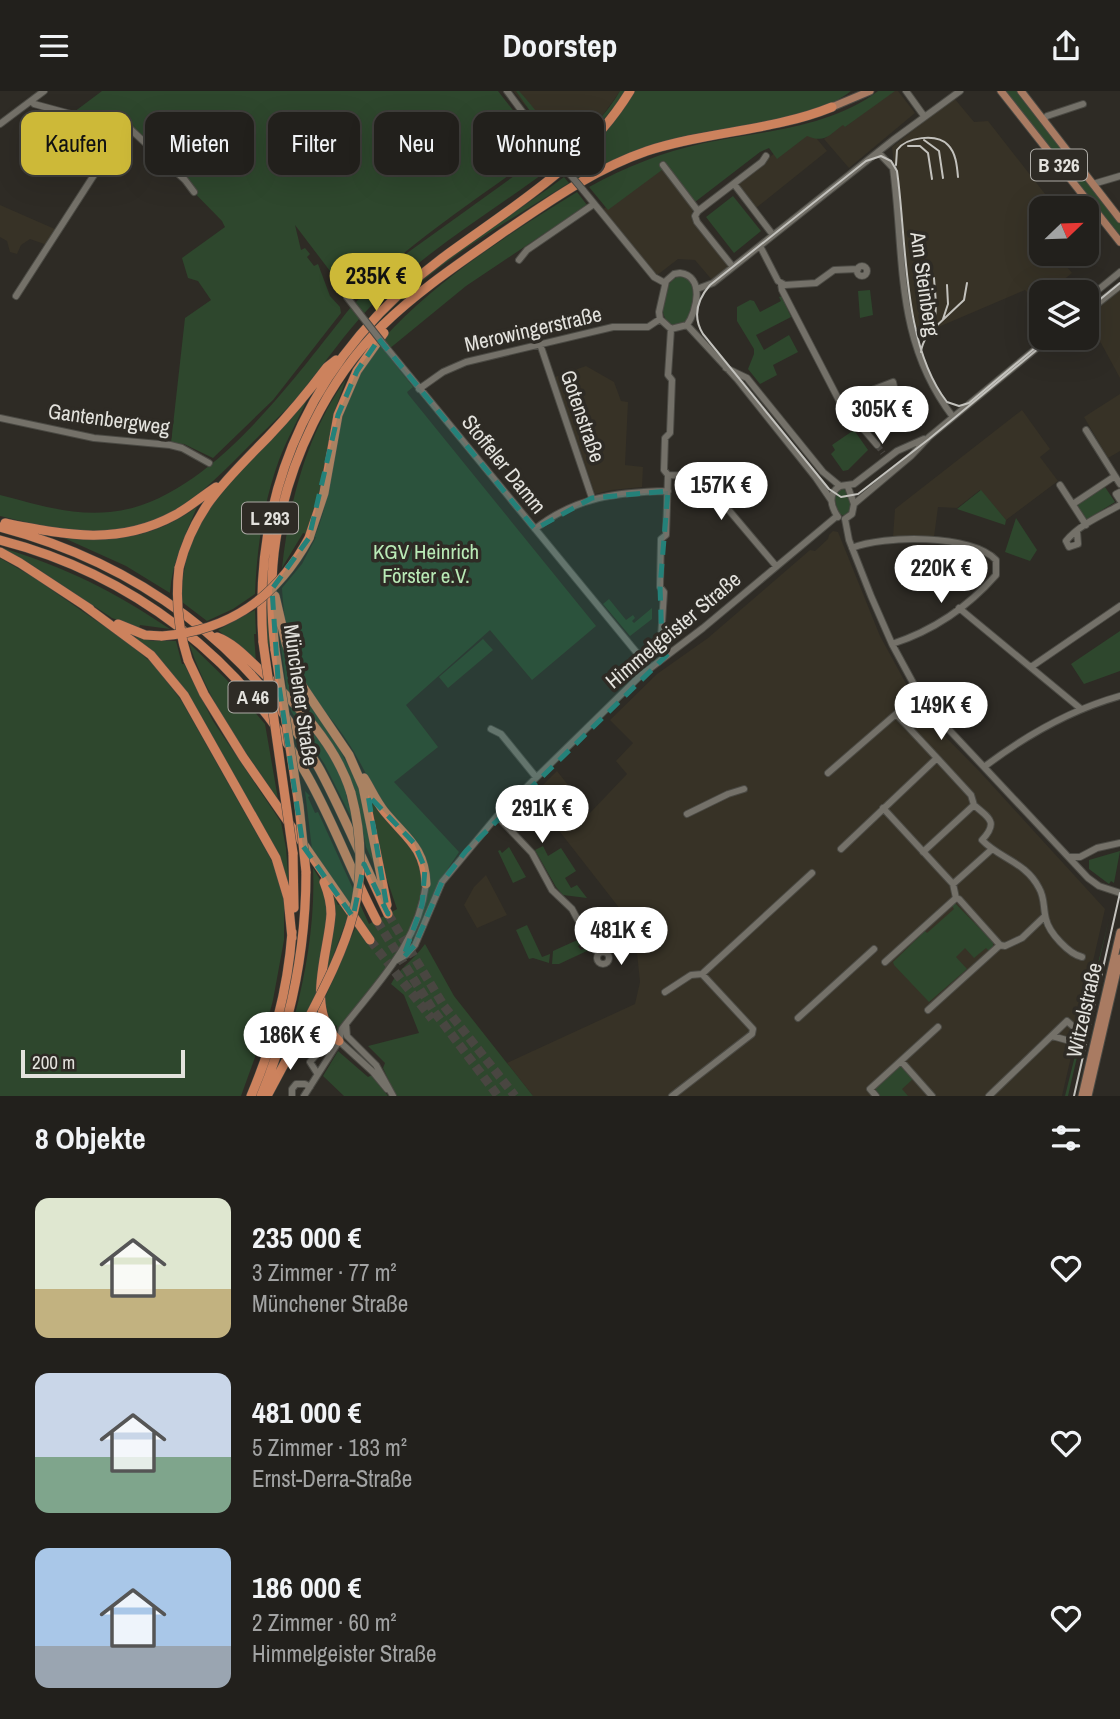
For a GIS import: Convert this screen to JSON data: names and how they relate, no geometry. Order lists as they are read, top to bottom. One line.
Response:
{"streets":{"highway":["L 293","Münchener Straße","A 46"],"main road":["B 326","Witzelstraße"],"street":["Am Steinberg","Merowingerstraße","Gotenstraße","Gantenbergweg","Stoffeler Damm","Himmelgeister Straße"]},"crossings":[["Merowingerstraße","Gotenstraße"],["Merowingerstraße","Stoffeler Damm"],["L 293","Münchener Straße"]],"parks":["KGV Heinrich Förster e.V."],"scale_bar":"200 m","north":"top right","page":{"header":"Doorstep","chip":["Kaufen","Mieten","Filter","Neu","Wohnung"],"price":["235K €","305K €","157K €","220K €","149K €","291K €","481K €","186K €"],"scale":"200 m","heading":"8 Objekte","list":[{"name":"235 000 €","note":"3 Zimmer · 77 m² · Münchener Straße"},{"name":"481 000 €","note":"5 Zimmer · 183 m² · Ernst-Derra-Straße"},{"name":"186 000 €","note":"2 Zimmer · 60 m² · Himmelgeister Straße"}]}}
